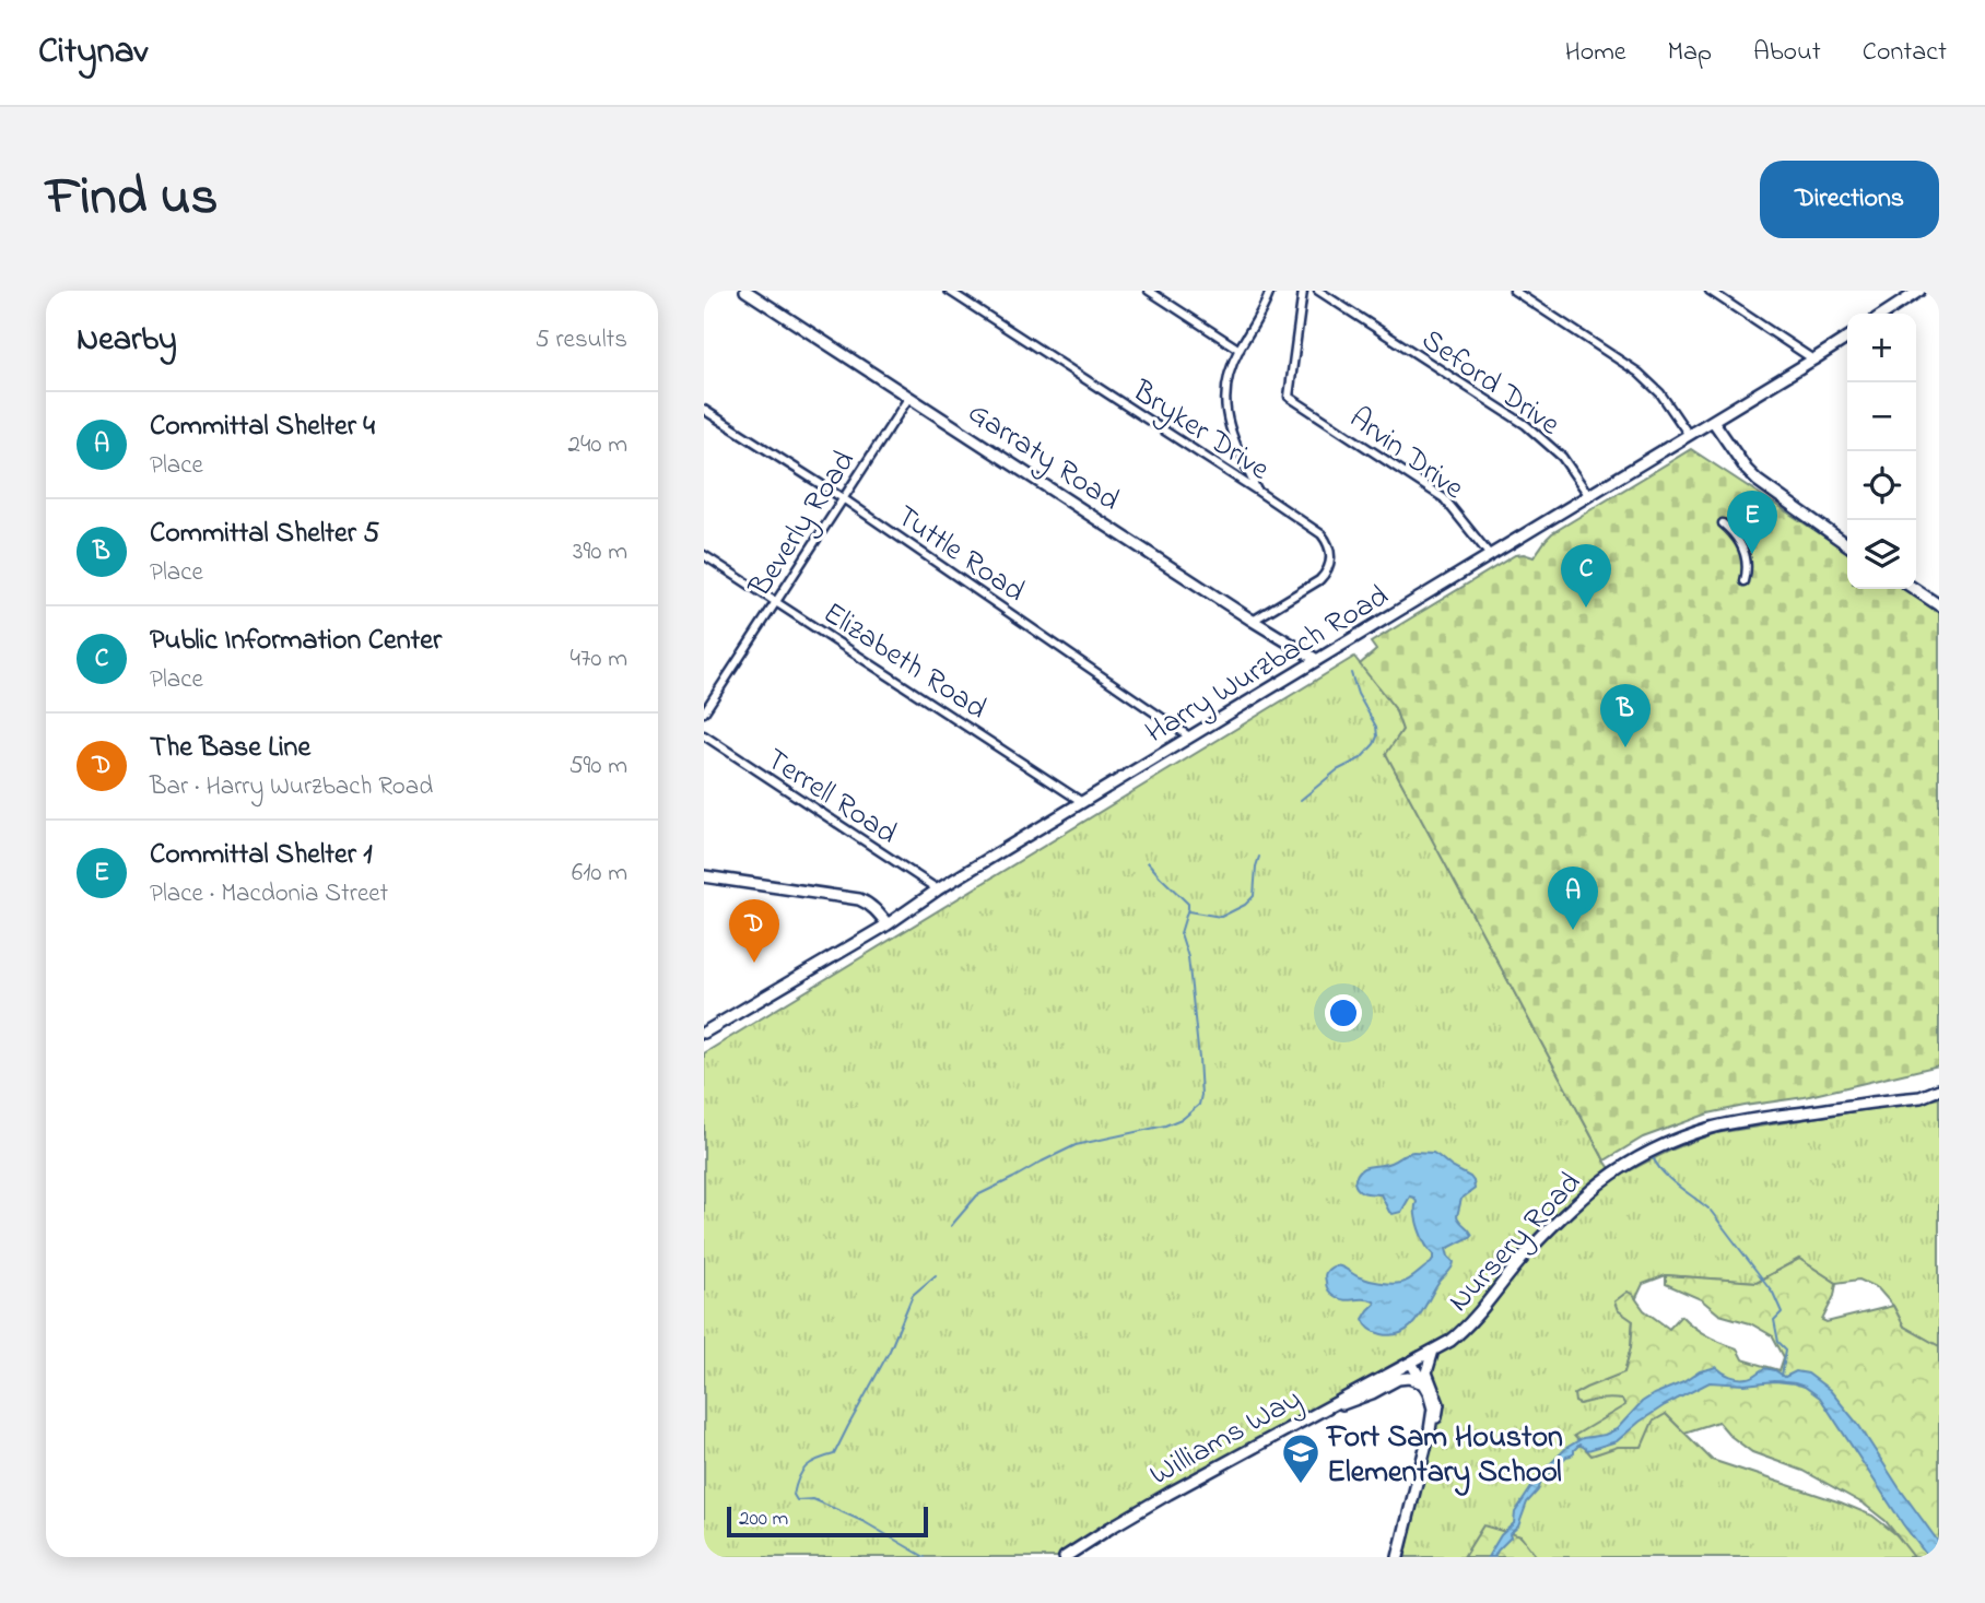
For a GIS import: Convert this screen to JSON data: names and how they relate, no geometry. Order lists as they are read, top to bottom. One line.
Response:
{"streets":{"street":["Seford Drive","Bryker Drive","Arvin Drive","Garraty Road","Beverly Road","Tuttle Road","Elizabeth Road","Harry Wurzbach Road","Terrell Road","Nursery Road","Williams Way"]},"crossings":[["Seford Drive","Harry Wurzbach Road"],["Bryker Drive","Garraty Road"],["Arvin Drive","Harry Wurzbach Road"],["Garraty Road","Beverly Road"],["Garraty Road","Harry Wurzbach Road"],["Beverly Road","Tuttle Road"],["Beverly Road","Elizabeth Road"],["Tuttle Road","Harry Wurzbach Road"],["Elizabeth Road","Harry Wurzbach Road"],["Harry Wurzbach Road","Terrell Road"],["Nursery Road","Williams Way"]],"places":{"school or university":["Fort Sam Houston Elementary School"]},"scale_bar":"200 m","page":{"header":"Citynav","nav":["Home","Map","About","Contact"],"title":"Find us","buttons":"Directions","heading":["Nearby","5 results"],"map_buttons":["+","−"],"list":[{"mark":"A","name":"Committal Shelter 4","note":"Place","value":"240 m"},{"mark":"B","name":"Committal Shelter 5","note":"Place","value":"390 m"},{"mark":"C","name":"Public Information Center","note":"Place","value":"470 m"},{"mark":"D","name":"The Base Line","note":"Bar · Harry Wurzbach Road","value":"590 m"},{"mark":"E","name":"Committal Shelter 1","note":"Place · Macdonia Street","value":"610 m"}],"pins":["E","C","B","A","D"],"scale":"200 m"}}
